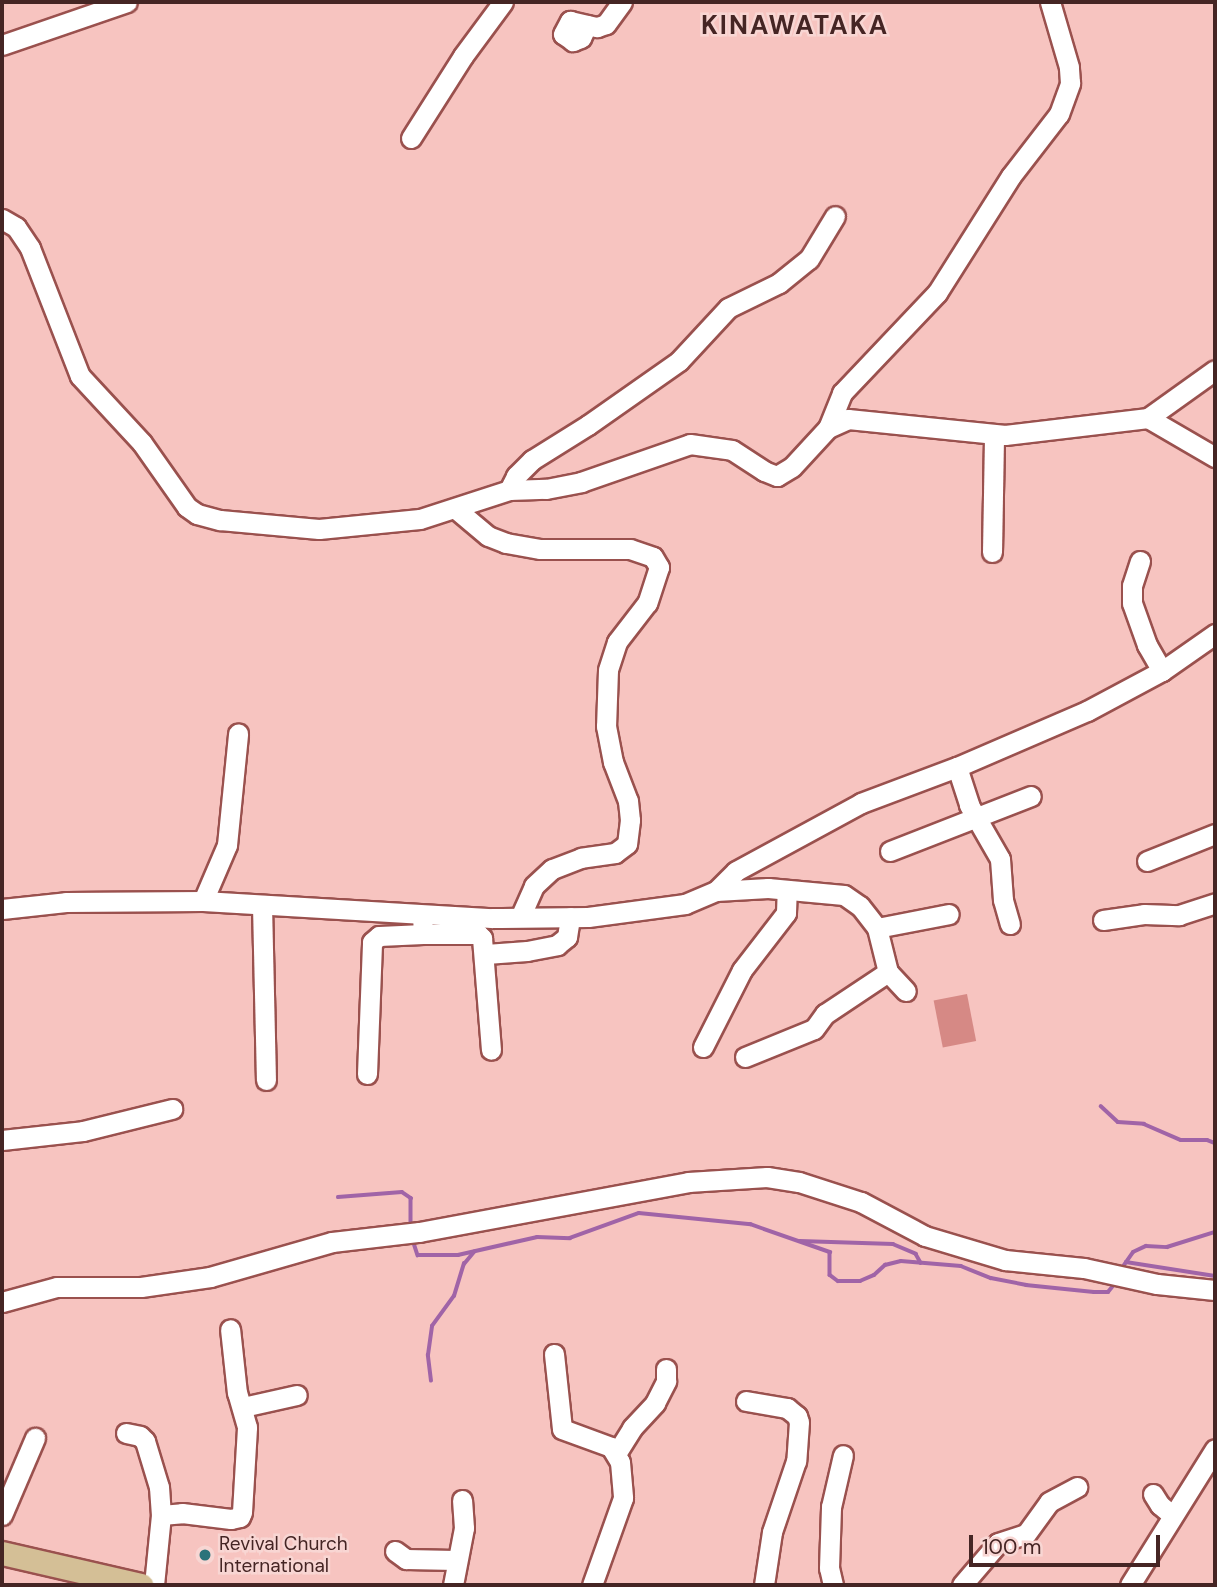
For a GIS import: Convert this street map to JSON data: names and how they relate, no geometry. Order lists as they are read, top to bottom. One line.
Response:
{"districts":["KINAWATAKA"],"places":["Revival Church International"],"scale_bar":"100 m"}
